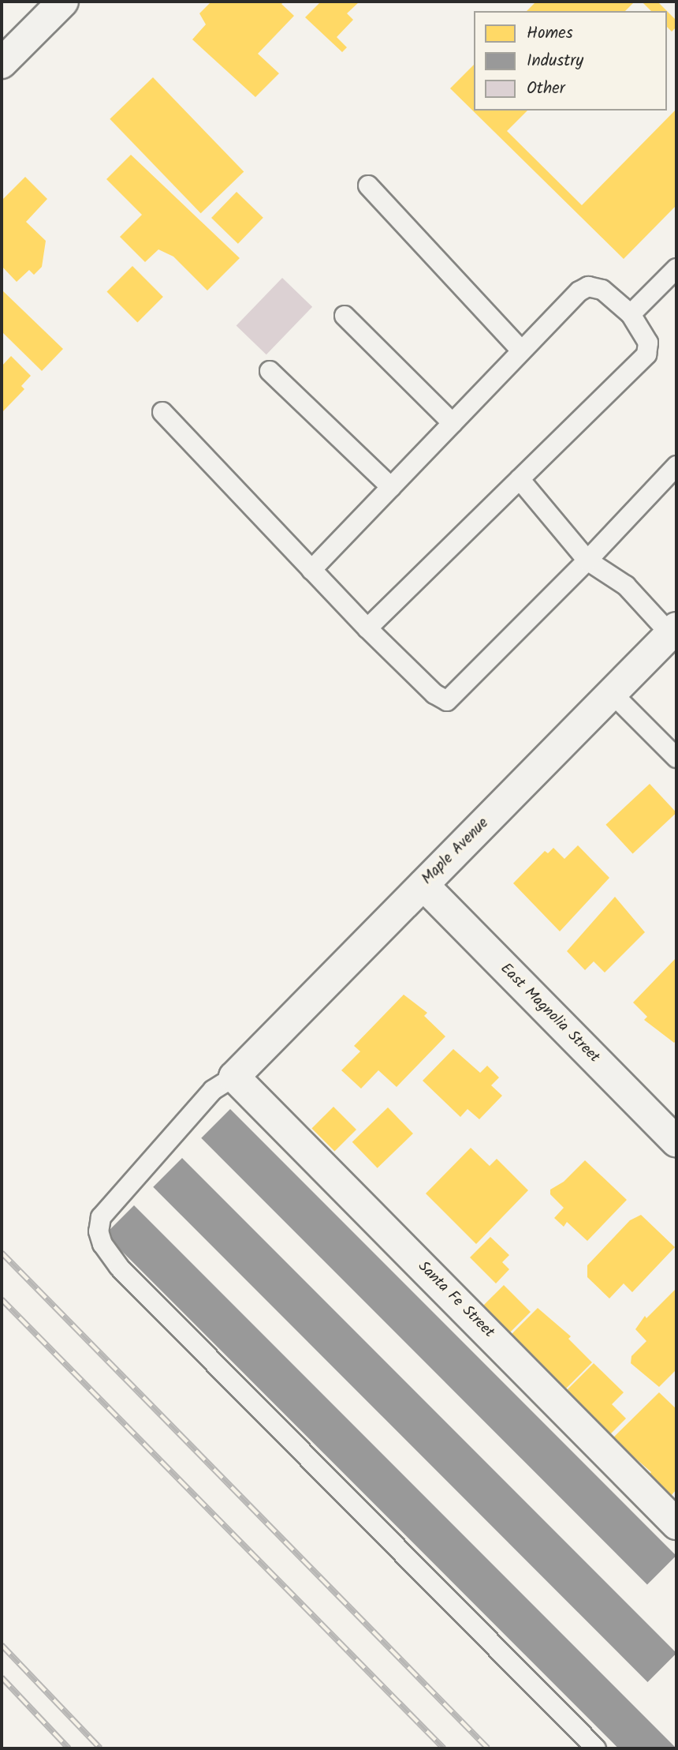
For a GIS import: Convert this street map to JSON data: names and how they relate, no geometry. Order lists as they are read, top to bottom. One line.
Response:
{"streets":{"street":["Maple Avenue","East Magnolia Street","Santa Fe Street"]},"crossings":[["Maple Avenue","East Magnolia Street"],["Maple Avenue","Santa Fe Street"]],"legend":["Homes","Industry","Other"]}
